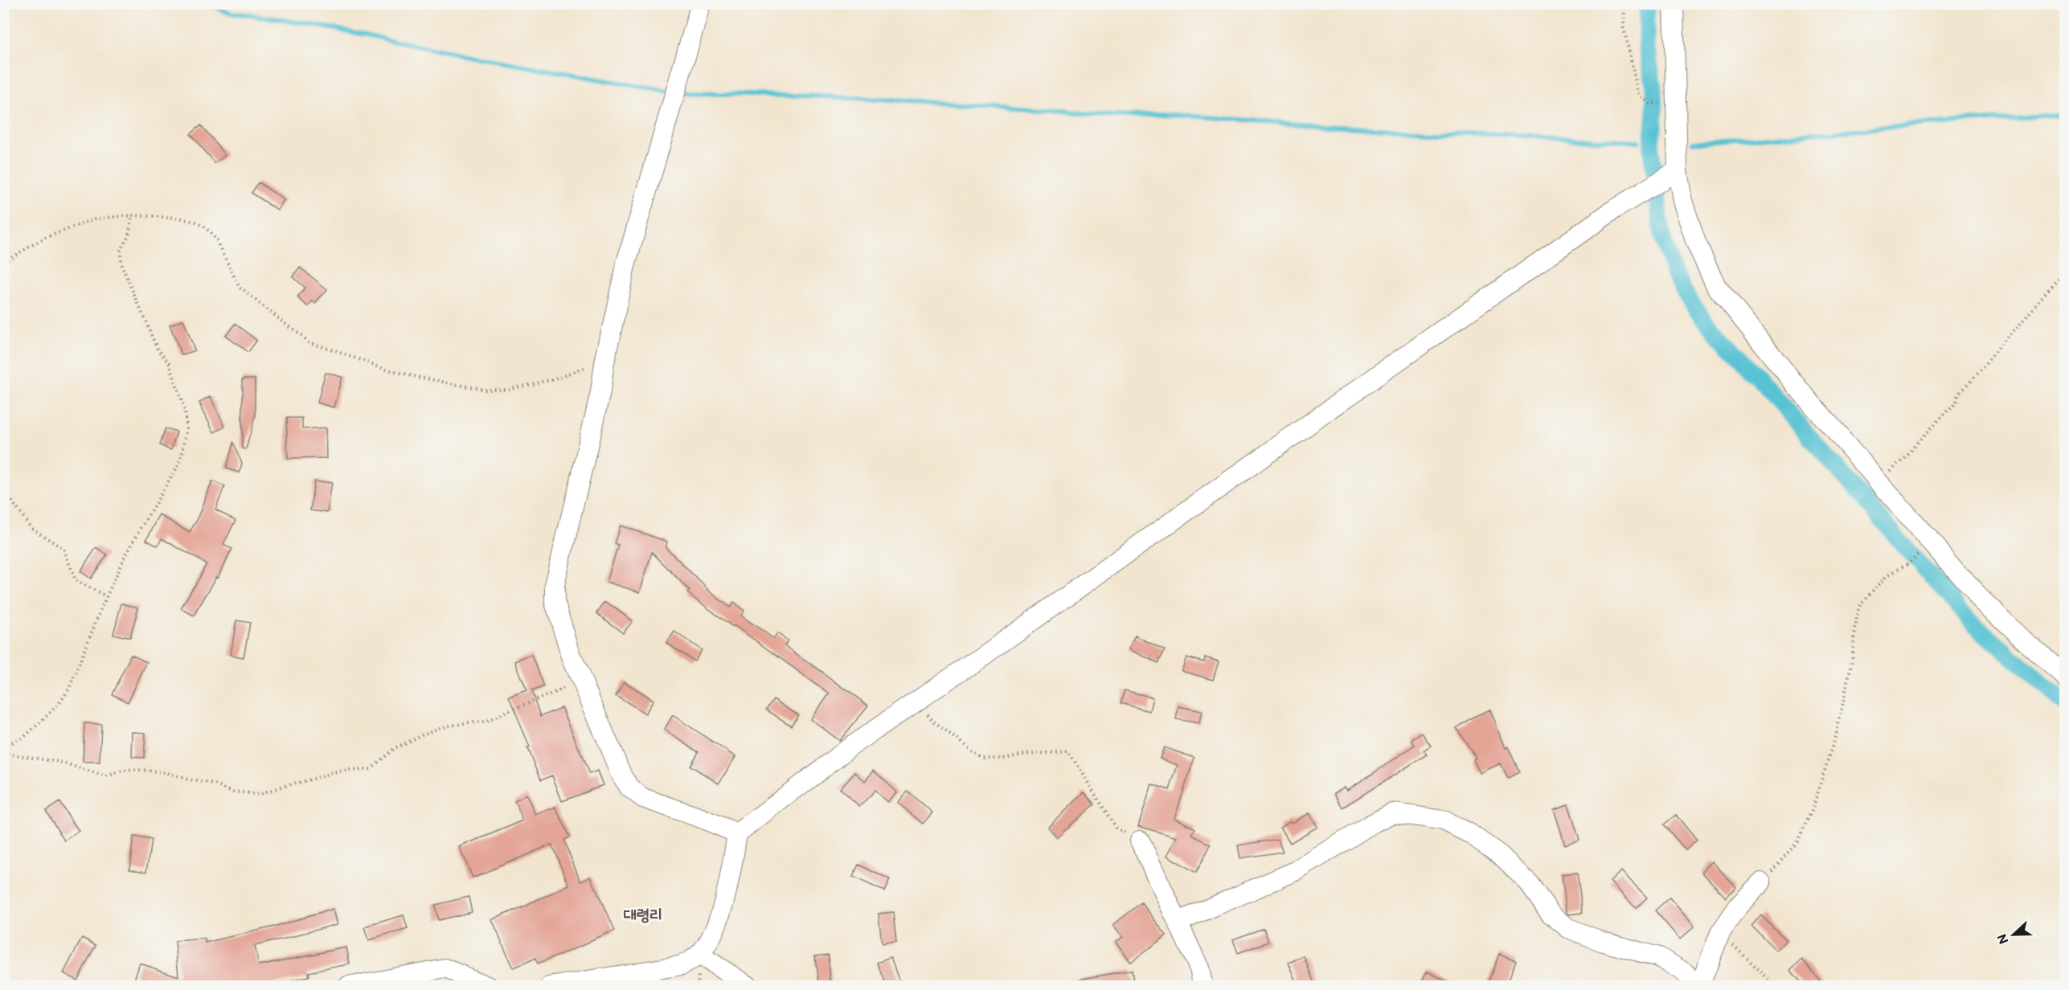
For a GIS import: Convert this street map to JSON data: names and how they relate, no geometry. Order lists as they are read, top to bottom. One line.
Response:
{"districts":["대령리"],"north":"left"}
